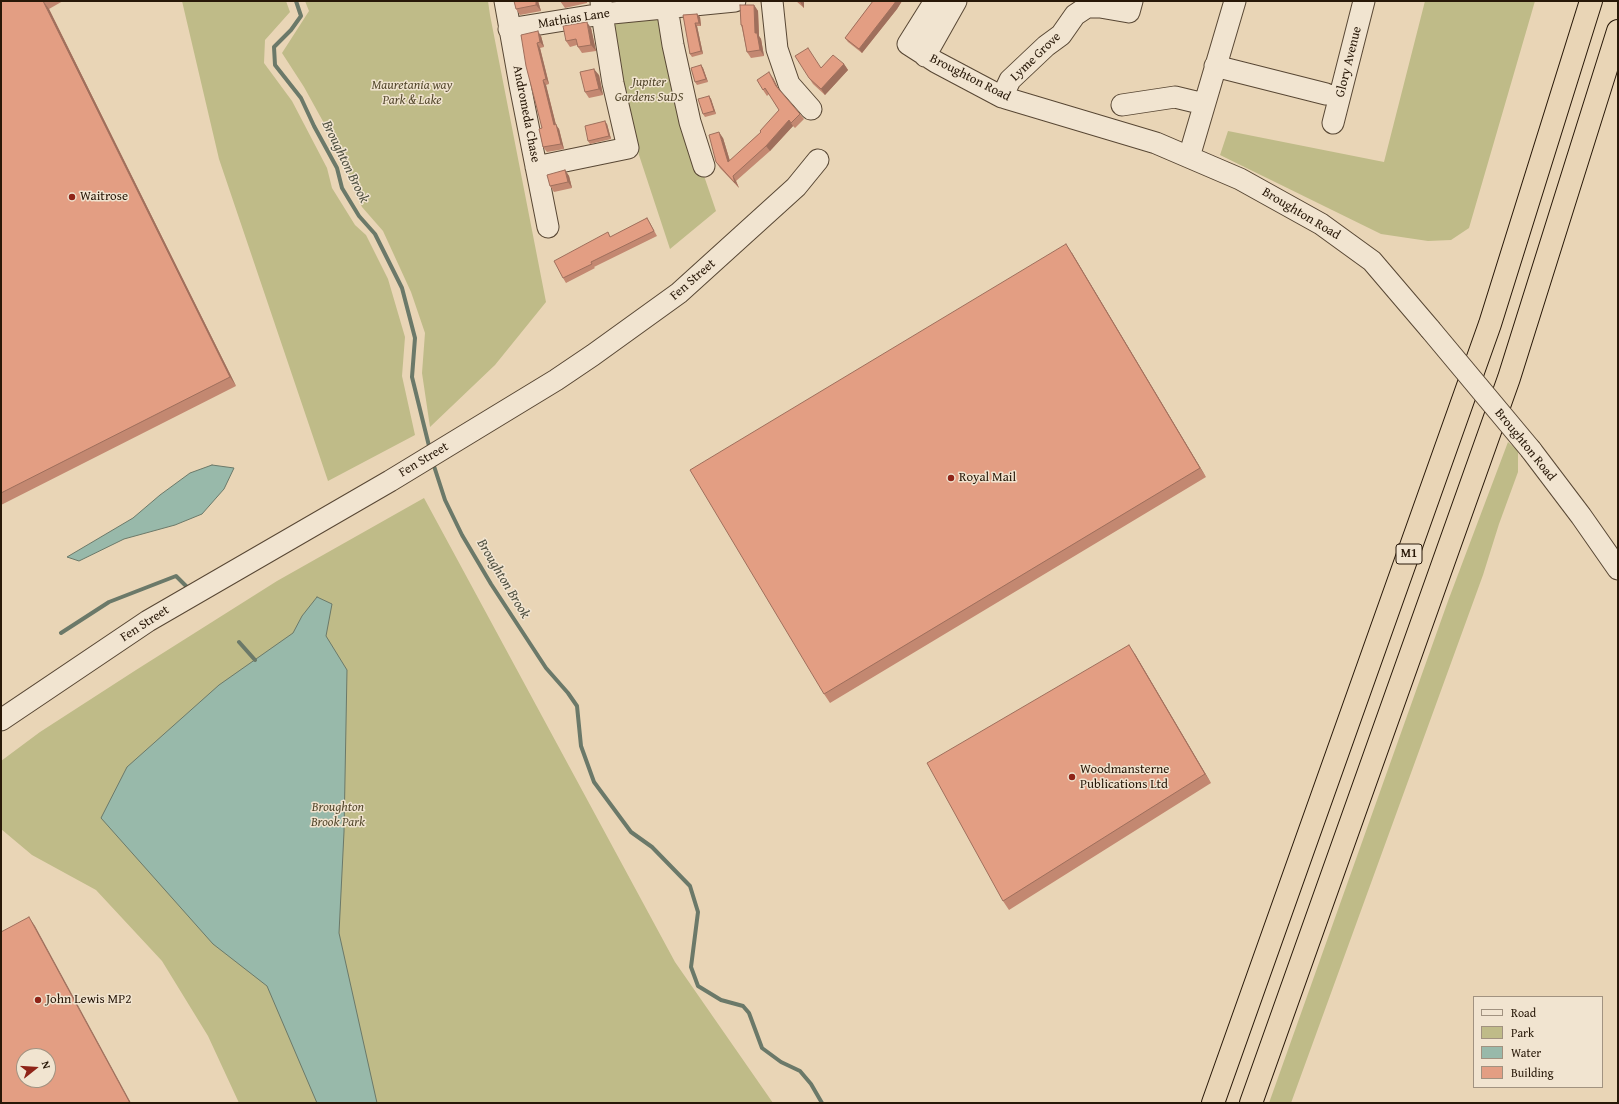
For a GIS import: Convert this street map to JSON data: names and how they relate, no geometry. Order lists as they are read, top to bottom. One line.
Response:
{"streets":{"highway":["M1"],"street":["Mathias Lane","Lyme Grove","Glory Avenue","Broughton Road","Andromeda Chase","Fen Street"]},"crossings":[["Mathias Lane","Andromeda Chase"],["Lyme Grove","Broughton Road"]],"water":["Broughton Brook"],"parks":["Jupiter Gardens SuDS","Mauretania way Park & Lake","Broughton Brook Park"],"places":["Waitrose","Royal Mail","Woodmansterne Publications Ltd","John Lewis MP2"],"legend":["Road","Park","Water","Building"],"north":"right"}
